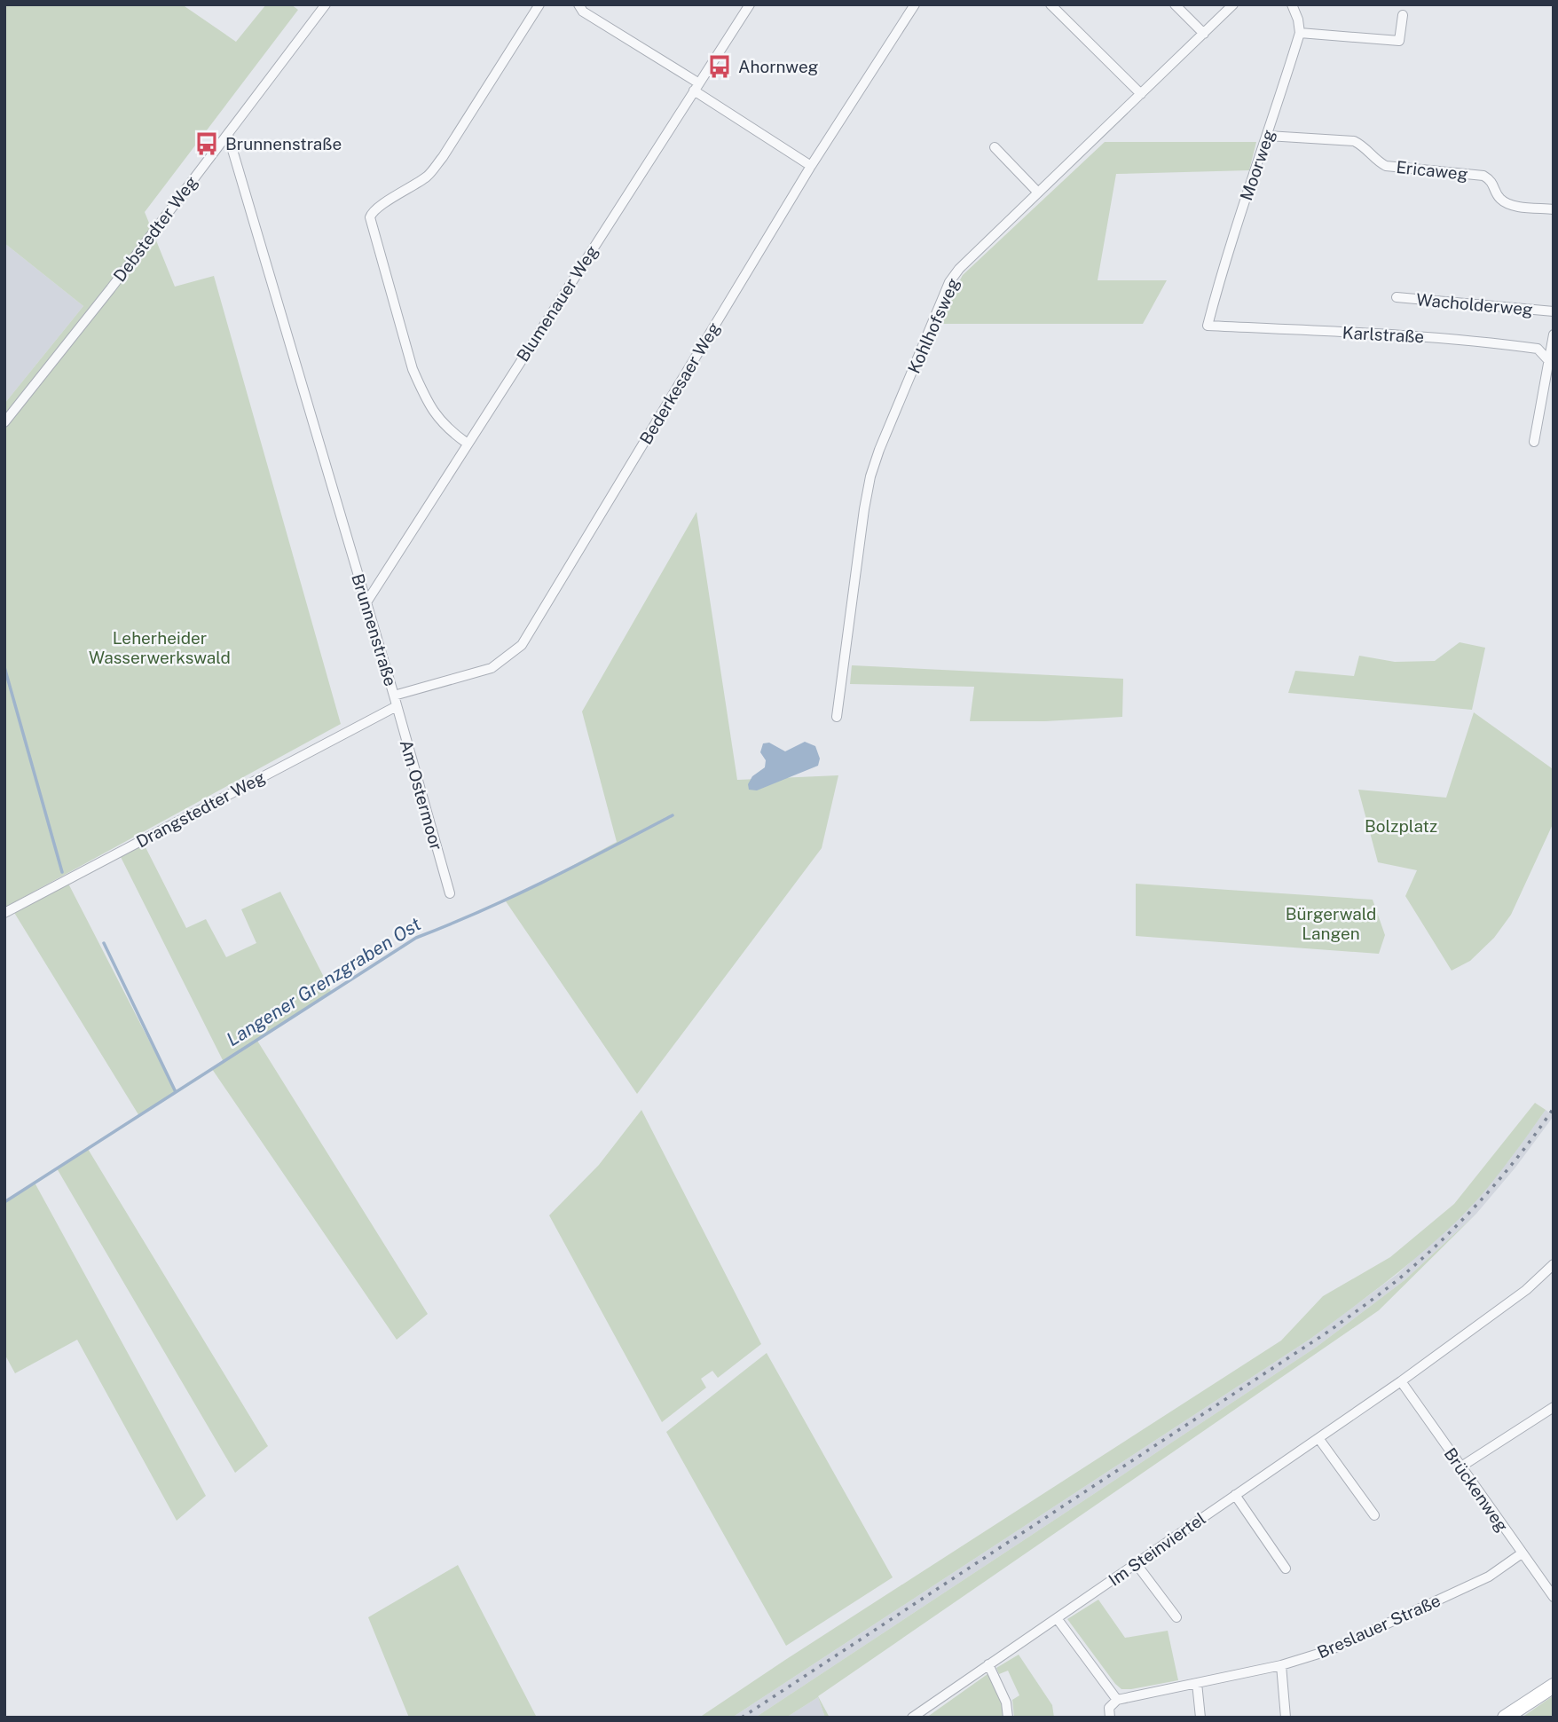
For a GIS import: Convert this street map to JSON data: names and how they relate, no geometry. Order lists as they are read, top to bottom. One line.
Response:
{"streets":{"street":["Moorweg","Ericaweg","Debstedter Weg","Blumenauer Weg","Wacholderweg","Kohlhofsweg","Karlstraße","Bederkesaer Weg","Brunnenstraße","Am Ostermoor","Drangstedter Weg","Brückenweg","Im Steinviertel","Breslauer Straße"]},"crossings":[["Moorweg","Ericaweg"],["Moorweg","Karlstraße"],["Debstedter Weg","Brunnenstraße"],["Blumenauer Weg","Brunnenstraße"],["Bederkesaer Weg","Brunnenstraße"],["Bederkesaer Weg","Am Ostermoor"],["Brunnenstraße","Am Ostermoor"],["Am Ostermoor","Drangstedter Weg"],["Brückenweg","Im Steinviertel"],["Brückenweg","Breslauer Straße"]],"water":["Langener Grenzgraben Ost"],"parks":["Leherheider Wasserwerkswald","Bolzplatz","Bürgerwald Langen"],"places":{"bus stop":["Ahornweg","Brunnenstraße"]}}
